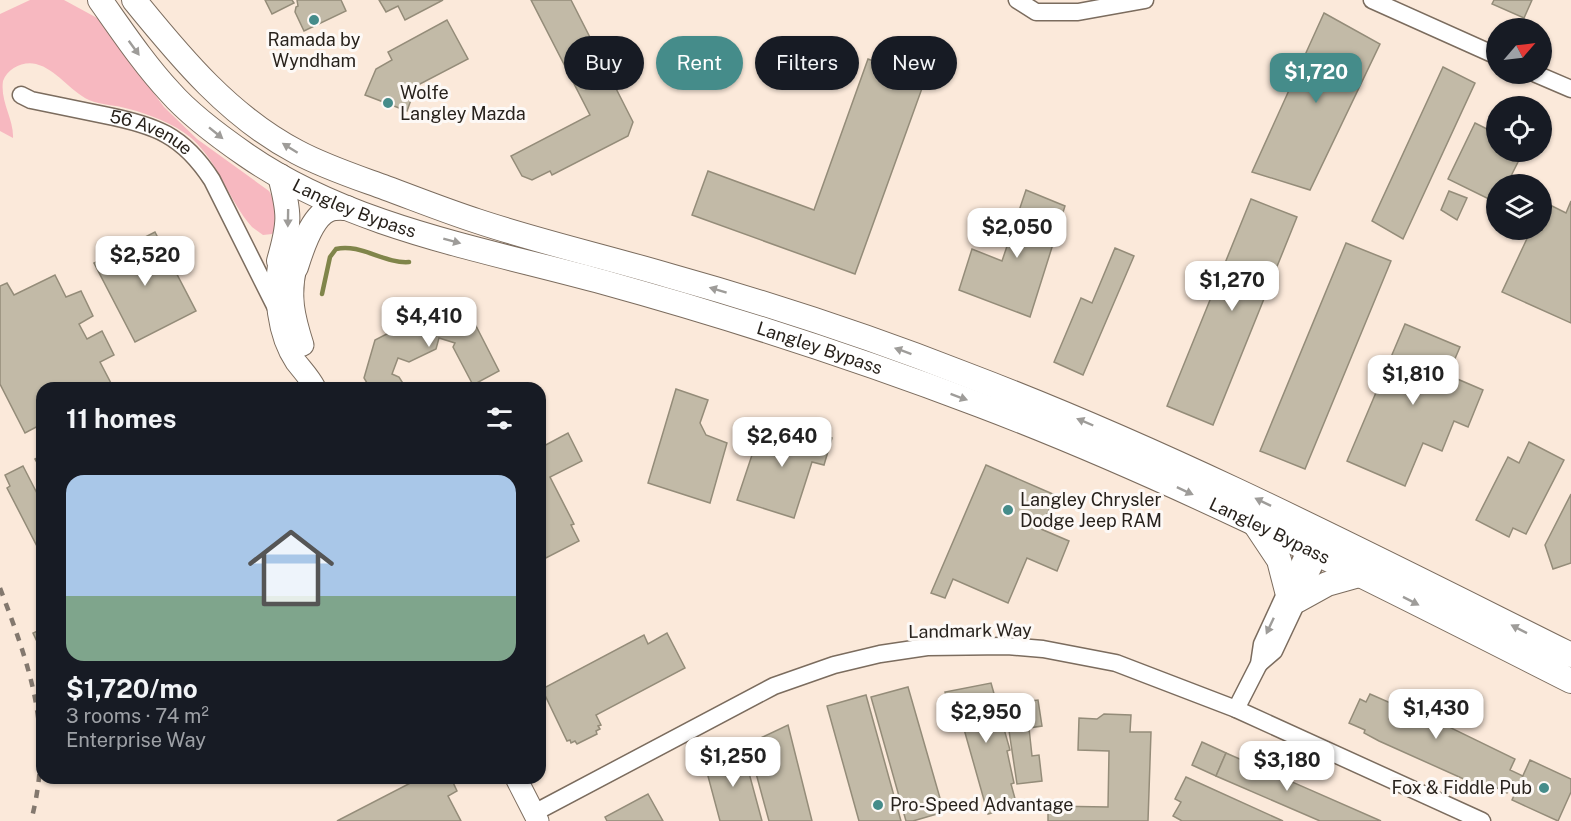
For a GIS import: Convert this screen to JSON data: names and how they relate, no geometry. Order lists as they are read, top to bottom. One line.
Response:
{"streets":{"highway":["Langley Bypass"],"main road":["56 Avenue"],"street":["Landmark Way"]},"places":["Ramada by Wyndham","Wolfe Langley Mazda","Langley Chrysler Dodge Jeep RAM","Fox & Fiddle Pub","Pro-Speed Advantage"],"north":"top right","page":{"chip":["Buy","Rent","Filters","New"],"price":["$1,720","$2,050","$2,520","$1,270","$4,410","$1,810","$2,640","$1,430","$2,950","$1,250","$3,180"],"heading":"11 homes","list":[{"name":"$1,720/mo","note":"3 rooms · 74 m² · Enterprise Way"}]}}
